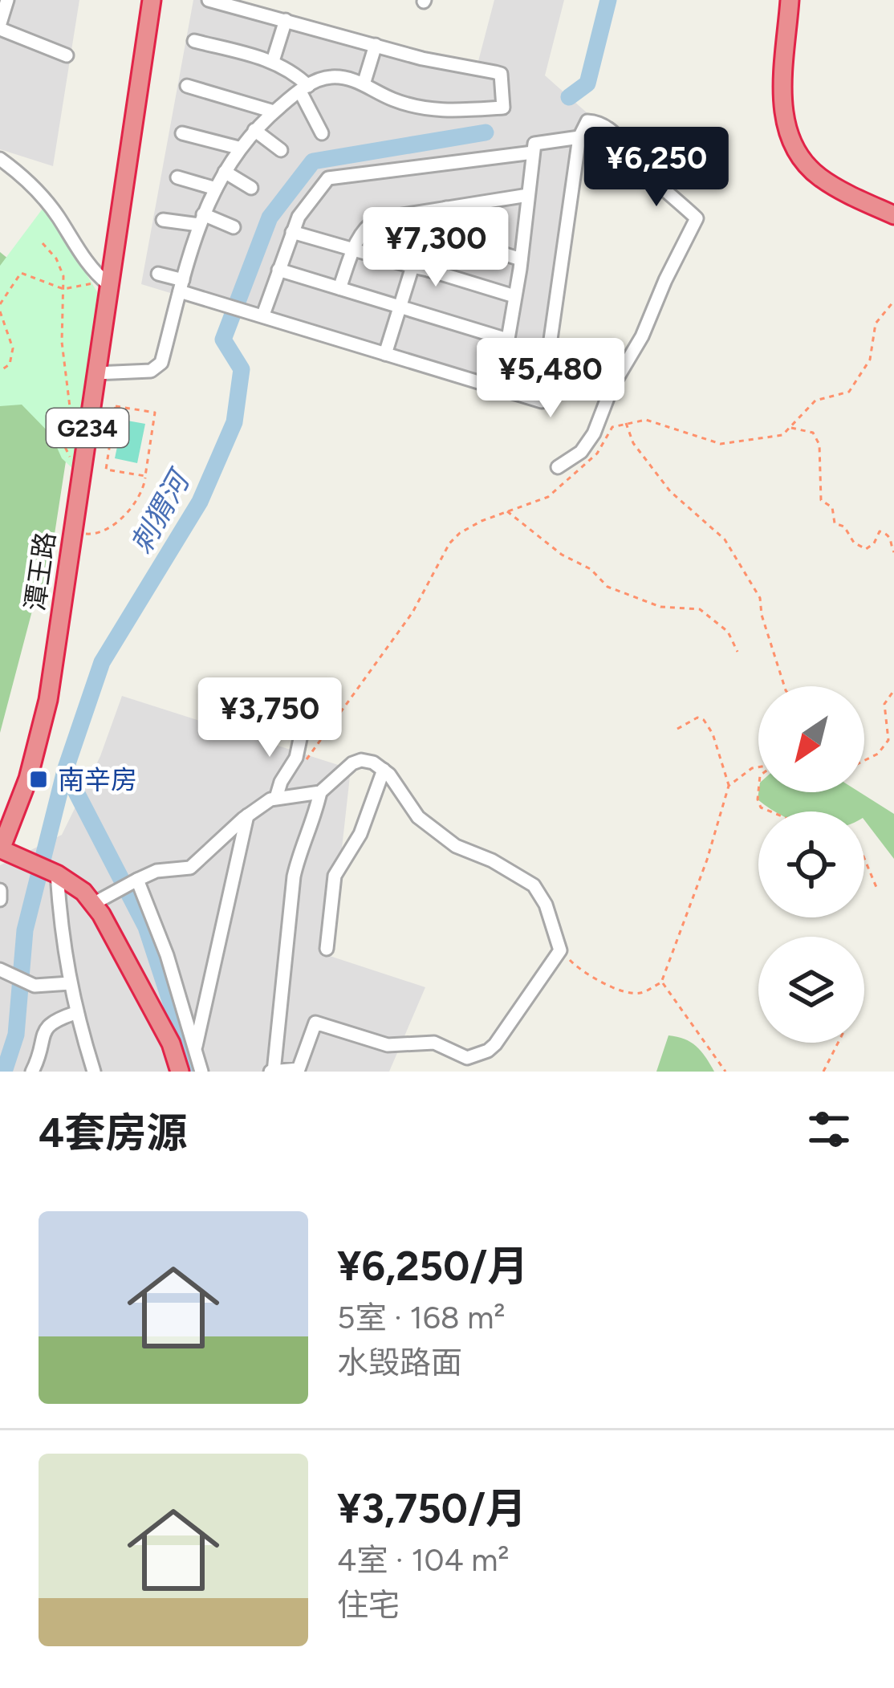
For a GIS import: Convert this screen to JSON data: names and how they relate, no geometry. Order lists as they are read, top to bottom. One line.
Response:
{"streets":{"highway":["G234","潭王路"]},"water":["刺猬河"],"places":{"transit":["南辛房"]},"north":"bottom left","page":{"price":["¥6,250","¥7,300","¥5,480","¥3,750"],"heading":"4套房源","list":[{"name":"¥6,250/月","note":"5室 · 168 m² · 水毁路面"},{"name":"¥3,750/月","note":"4室 · 104 m² · 住宅"}]}}
